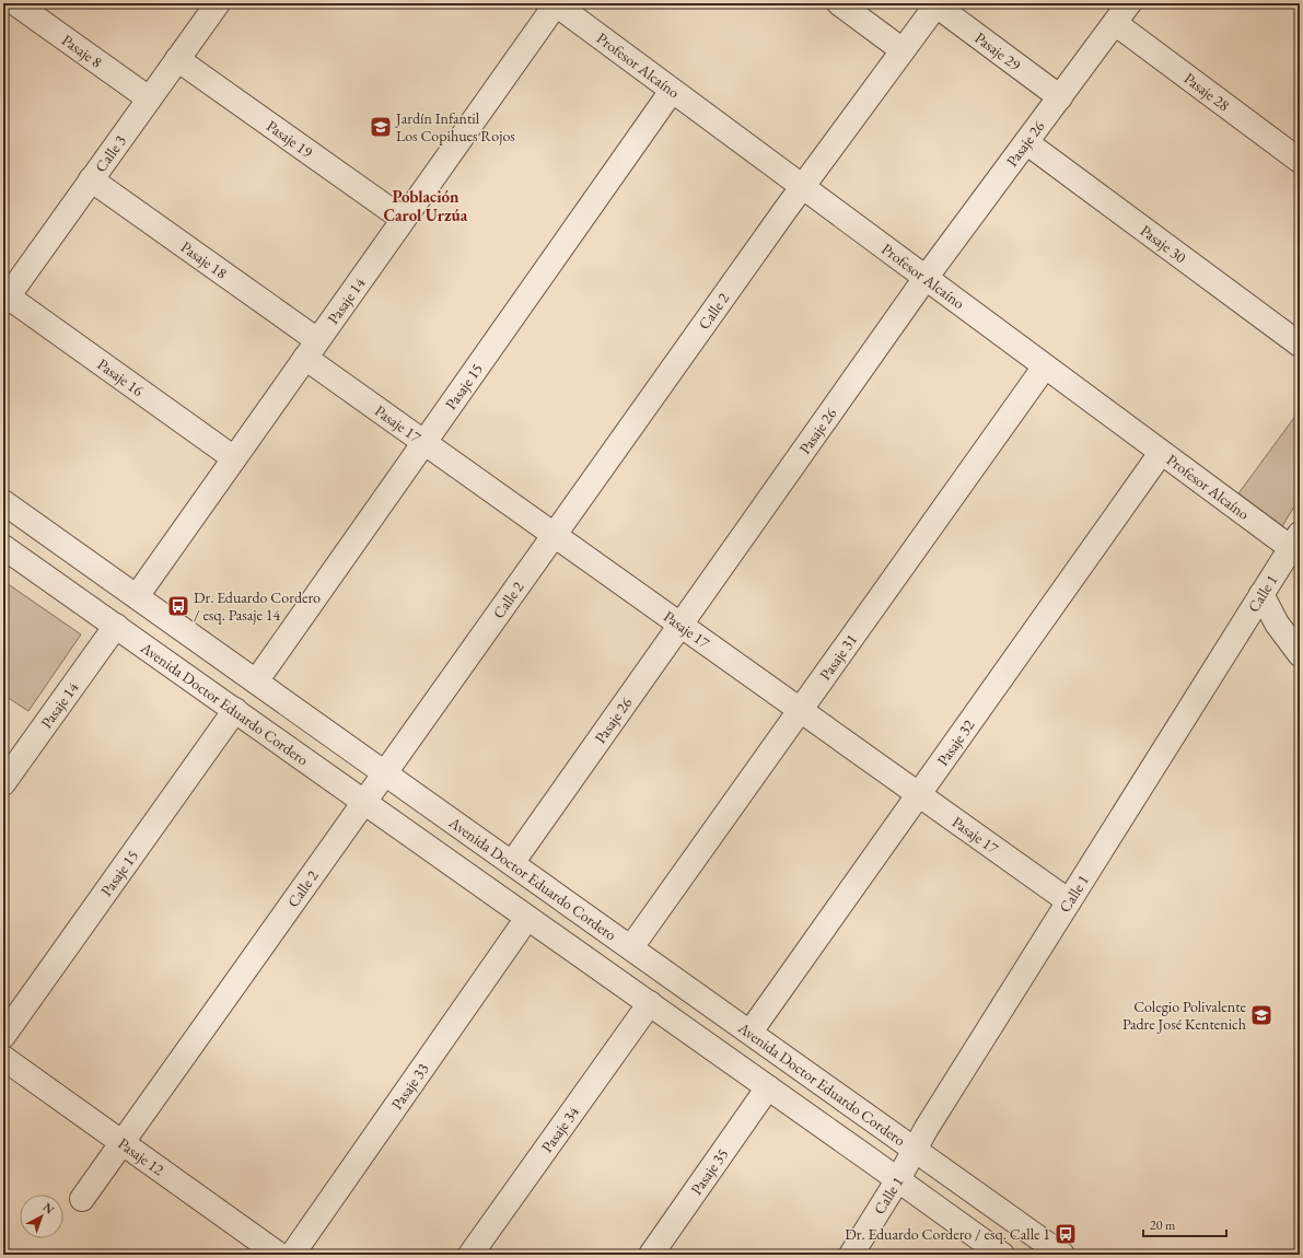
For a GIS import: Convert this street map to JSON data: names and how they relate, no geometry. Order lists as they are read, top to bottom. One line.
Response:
{"streets":{"street":["Pasaje 8","Pasaje 29","Profesor Alcaíno","Pasaje 28","Pasaje 19","Pasaje 26","Calle 3","Pasaje 30","Pasaje 18","Pasaje 14","Calle 2","Pasaje 16","Pasaje 15","Pasaje 17","Calle 1","Pasaje 31","Avenida Doctor Eduardo Cordero","Pasaje 32","Pasaje 33","Pasaje 34","Pasaje 12","Pasaje 35"]},"crossings":[["Pasaje 8","Calle 3"],["Pasaje 29","Pasaje 26"],["Pasaje 29","Calle 2"],["Profesor Alcaíno","Pasaje 26"],["Profesor Alcaíno","Pasaje 14"],["Profesor Alcaíno","Calle 2"],["Profesor Alcaíno","Pasaje 15"],["Profesor Alcaíno","Calle 1"],["Profesor Alcaíno","Pasaje 31"],["Profesor Alcaíno","Pasaje 32"],["Pasaje 28","Pasaje 26"],["Pasaje 19","Calle 3"],["Pasaje 19","Pasaje 14"],["Pasaje 26","Pasaje 30"],["Pasaje 26","Pasaje 17"],["Pasaje 26","Avenida Doctor Eduardo Cordero"],["Calle 3","Pasaje 18"],["Calle 3","Pasaje 16"],["Pasaje 18","Pasaje 14"],["Pasaje 18","Pasaje 17"],["Pasaje 14","Pasaje 16"],["Pasaje 14","Pasaje 17"],["Pasaje 14","Avenida Doctor Eduardo Cordero"],["Calle 2","Pasaje 17"],["Calle 2","Avenida Doctor Eduardo Cordero"],["Calle 2","Pasaje 12"],["Pasaje 15","Pasaje 17"],["Pasaje 15","Avenida Doctor Eduardo Cordero"],["Pasaje 17","Calle 1"],["Pasaje 17","Pasaje 31"],["Pasaje 17","Pasaje 32"],["Calle 1","Avenida Doctor Eduardo Cordero"],["Pasaje 31","Avenida Doctor Eduardo Cordero"],["Avenida Doctor Eduardo Cordero","Pasaje 32"],["Avenida Doctor Eduardo Cordero","Pasaje 33"],["Avenida Doctor Eduardo Cordero","Pasaje 34"],["Avenida Doctor Eduardo Cordero","Pasaje 35"]],"districts":["Población Carol Urzúa"],"places":{"school or university":["Jardín Infantil Los Copihues Rojos","Colegio Polivalente Padre José Kentenich"],"bus stop":["Dr. Eduardo Cordero / esq. Pasaje 14","Dr. Eduardo Cordero / esq. Calle 1"]},"scale_bar":"20 m","north":"top right"}
